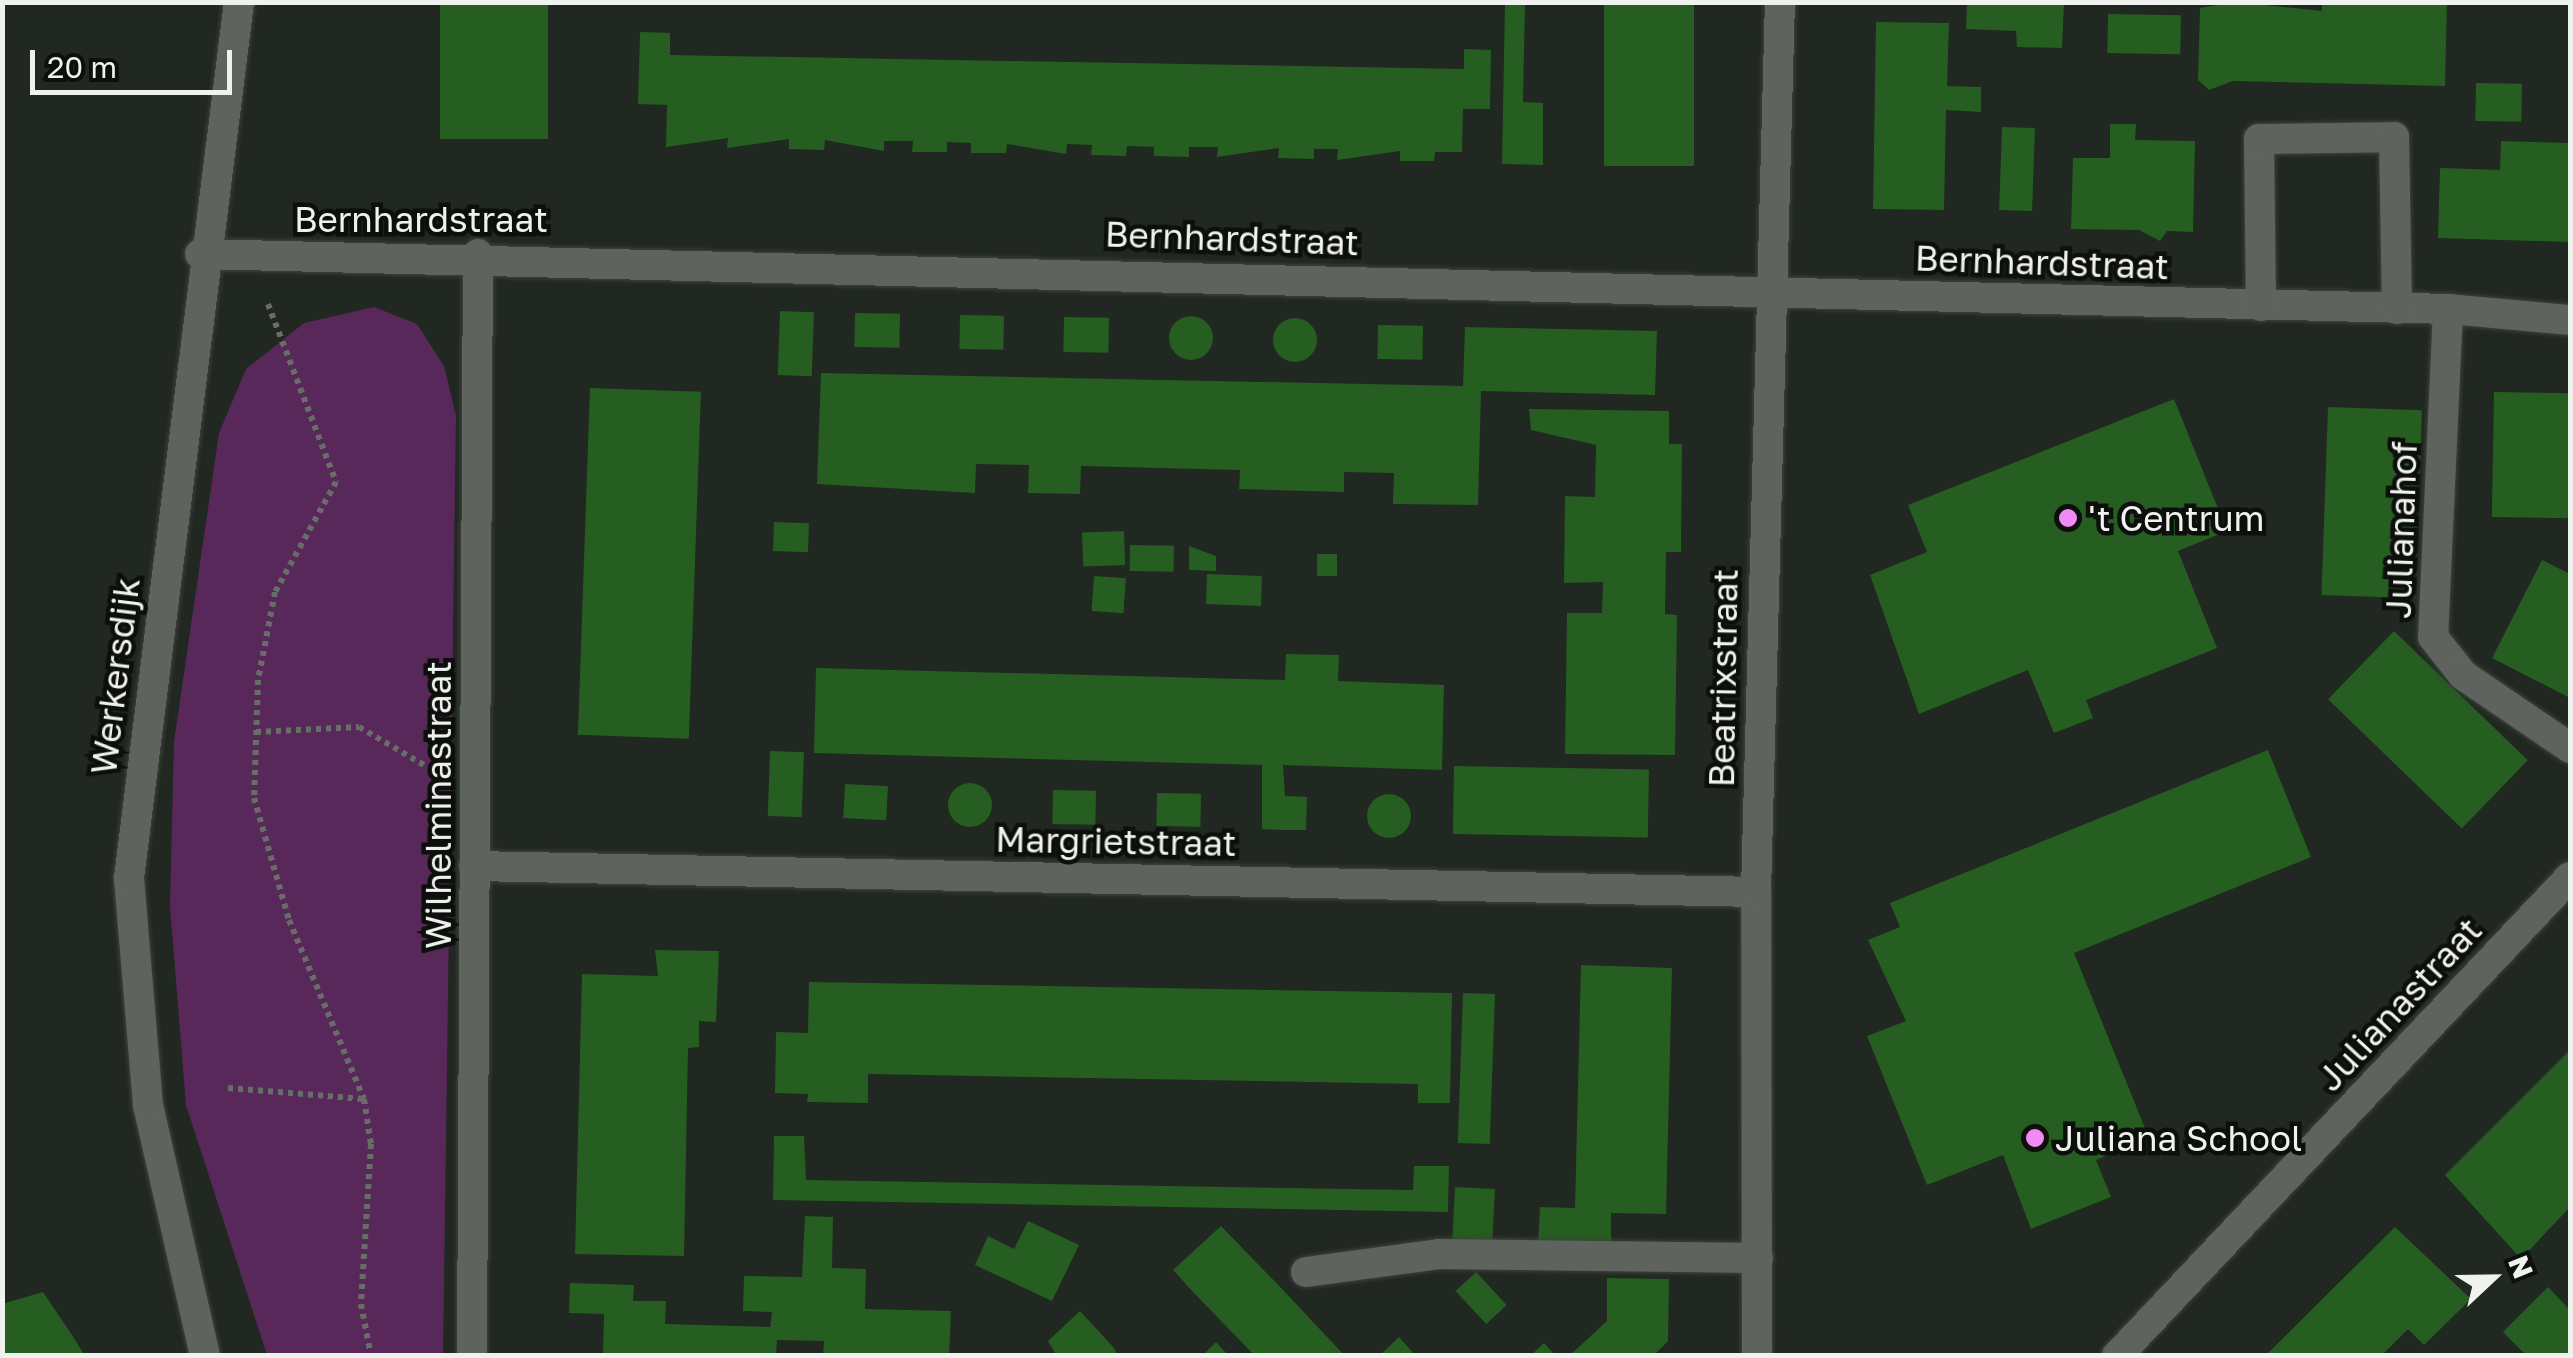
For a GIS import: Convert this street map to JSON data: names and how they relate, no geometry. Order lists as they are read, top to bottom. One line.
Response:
{"streets":{"street":["Bernhardstraat","Julianahof","Werkersdijk","Beatrixstraat","Wilhelminastraat","Margrietstraat","Julianastraat"]},"crossings":[["Bernhardstraat","Julianahof"],["Bernhardstraat","Werkersdijk"],["Bernhardstraat","Beatrixstraat"],["Bernhardstraat","Wilhelminastraat"],["Beatrixstraat","Margrietstraat"],["Wilhelminastraat","Margrietstraat"]],"places":["'t Centrum","Juliana School"],"scale_bar":"20 m","north":"right"}
